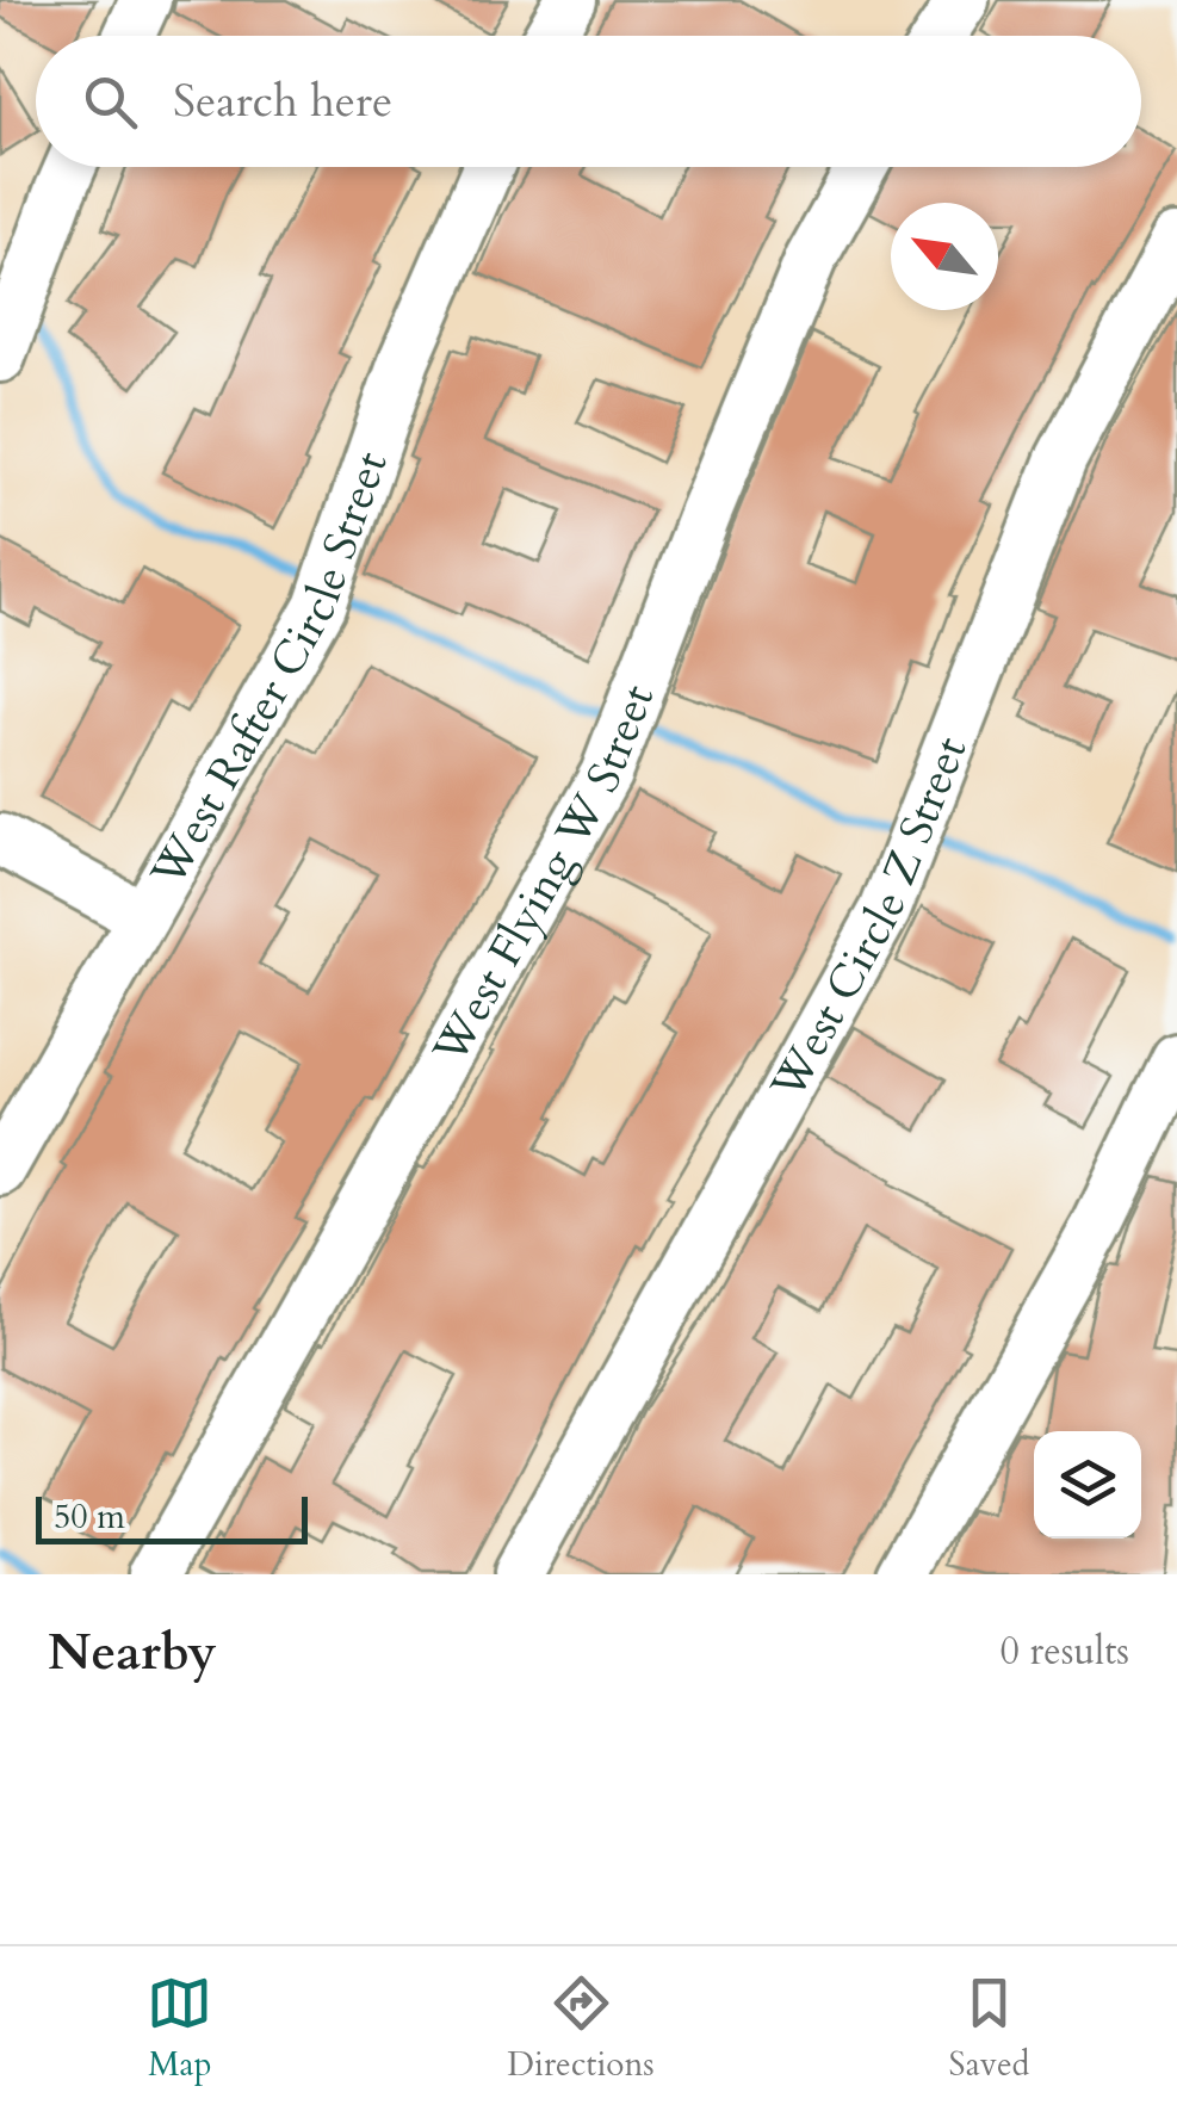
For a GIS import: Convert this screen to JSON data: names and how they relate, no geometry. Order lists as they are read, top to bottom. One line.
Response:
{"streets":{"street":["West Rafter Circle Street","West Flying W Street","West Circle Z Street"]},"scale_bar":"50 m","north":"top left","page":{"search":"Search here","scale":"50 m","heading":["Nearby","0 results"],"nav":["Map","Directions","Saved"]}}
